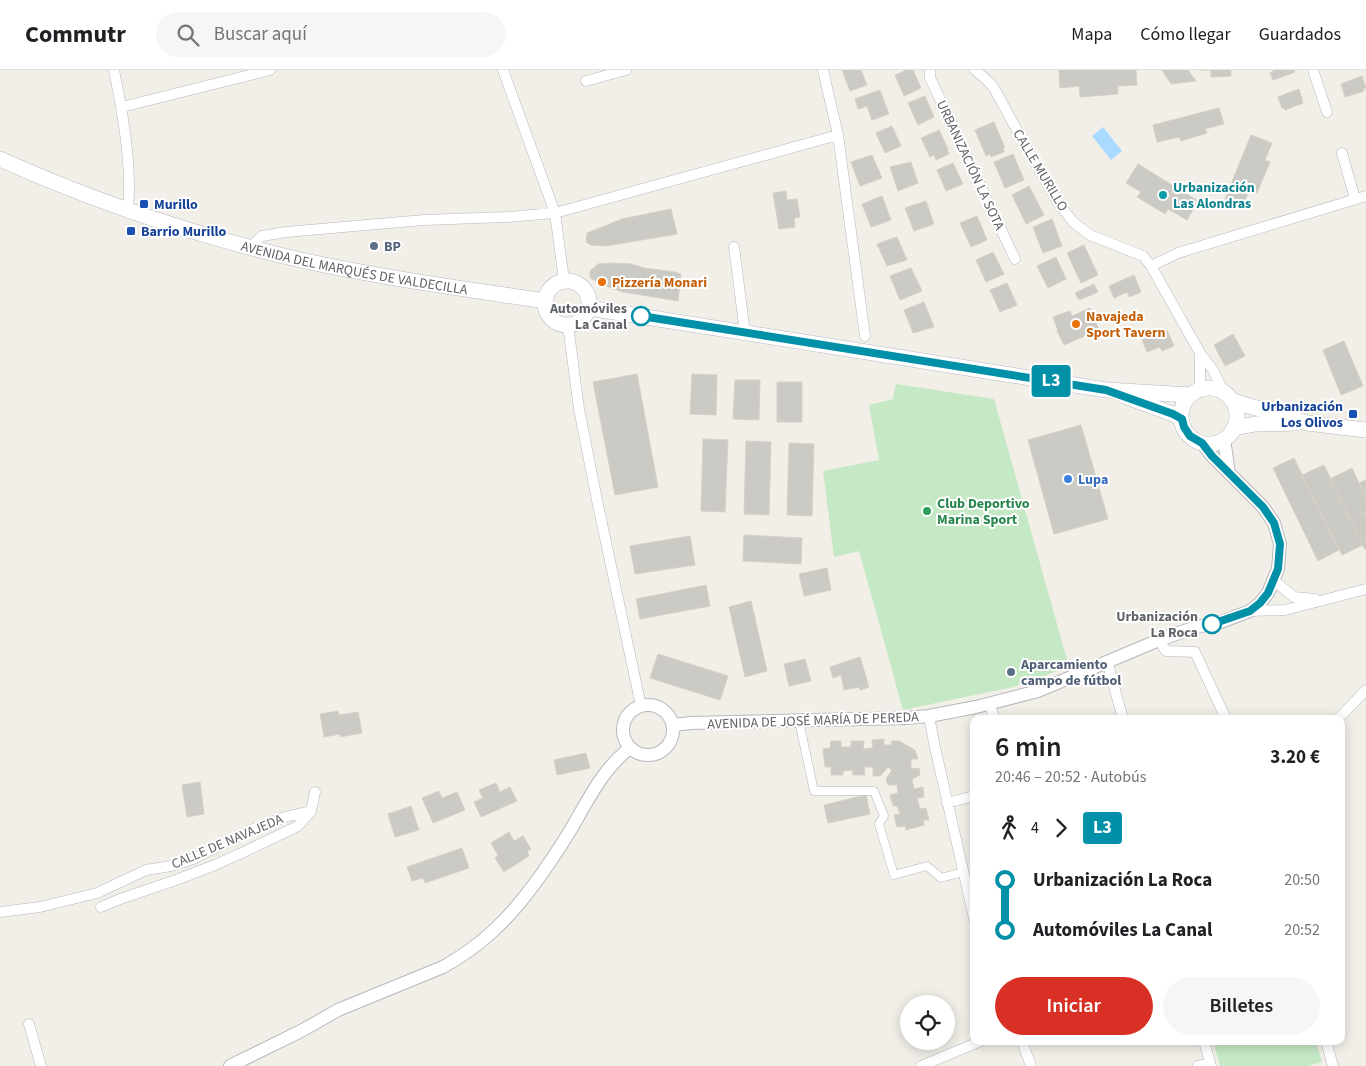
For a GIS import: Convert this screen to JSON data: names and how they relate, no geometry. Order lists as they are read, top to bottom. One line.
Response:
{"streets":{"main road":["AVENIDA DEL MARQUÉS DE VALDECILLA"],"street":["URBANIZACIÓN LA SOTA","CALLE MURILLO","AVENIDA DE JOSÉ MARÍA DE PEREDA","CALLE DE NAVAJEDA"]},"crossings":[["CALLE MURILLO","AVENIDA DE JOSÉ MARÍA DE PEREDA"]],"places":{"other":["Urbanización Las Alondras","BP","Pizzería Monari","Automóviles La Canal","Navajeda Sport Tavern","Lupa","Club Deportivo Marina Sport","Urbanización La Roca","Aparcamiento campo de fútbol"],"transit":["Murillo","Barrio Murillo","Urbanización Los Olivos"]},"lines":["bus line L3"],"page":{"header":"Commutr","search":"Buscar aquí","nav":["Mapa","Cómo llegar","Guardados"],"on_map":"L3","heading":["6 min","20:46 – 20:52 · Autobús","3.20 €"],"legs":["4","L3"],"list":[{"name":"Urbanización La Roca","value":"20:50"},{"name":"Automóviles La Canal","value":"20:52"}],"buttons":["Iniciar","Billetes"]}}
